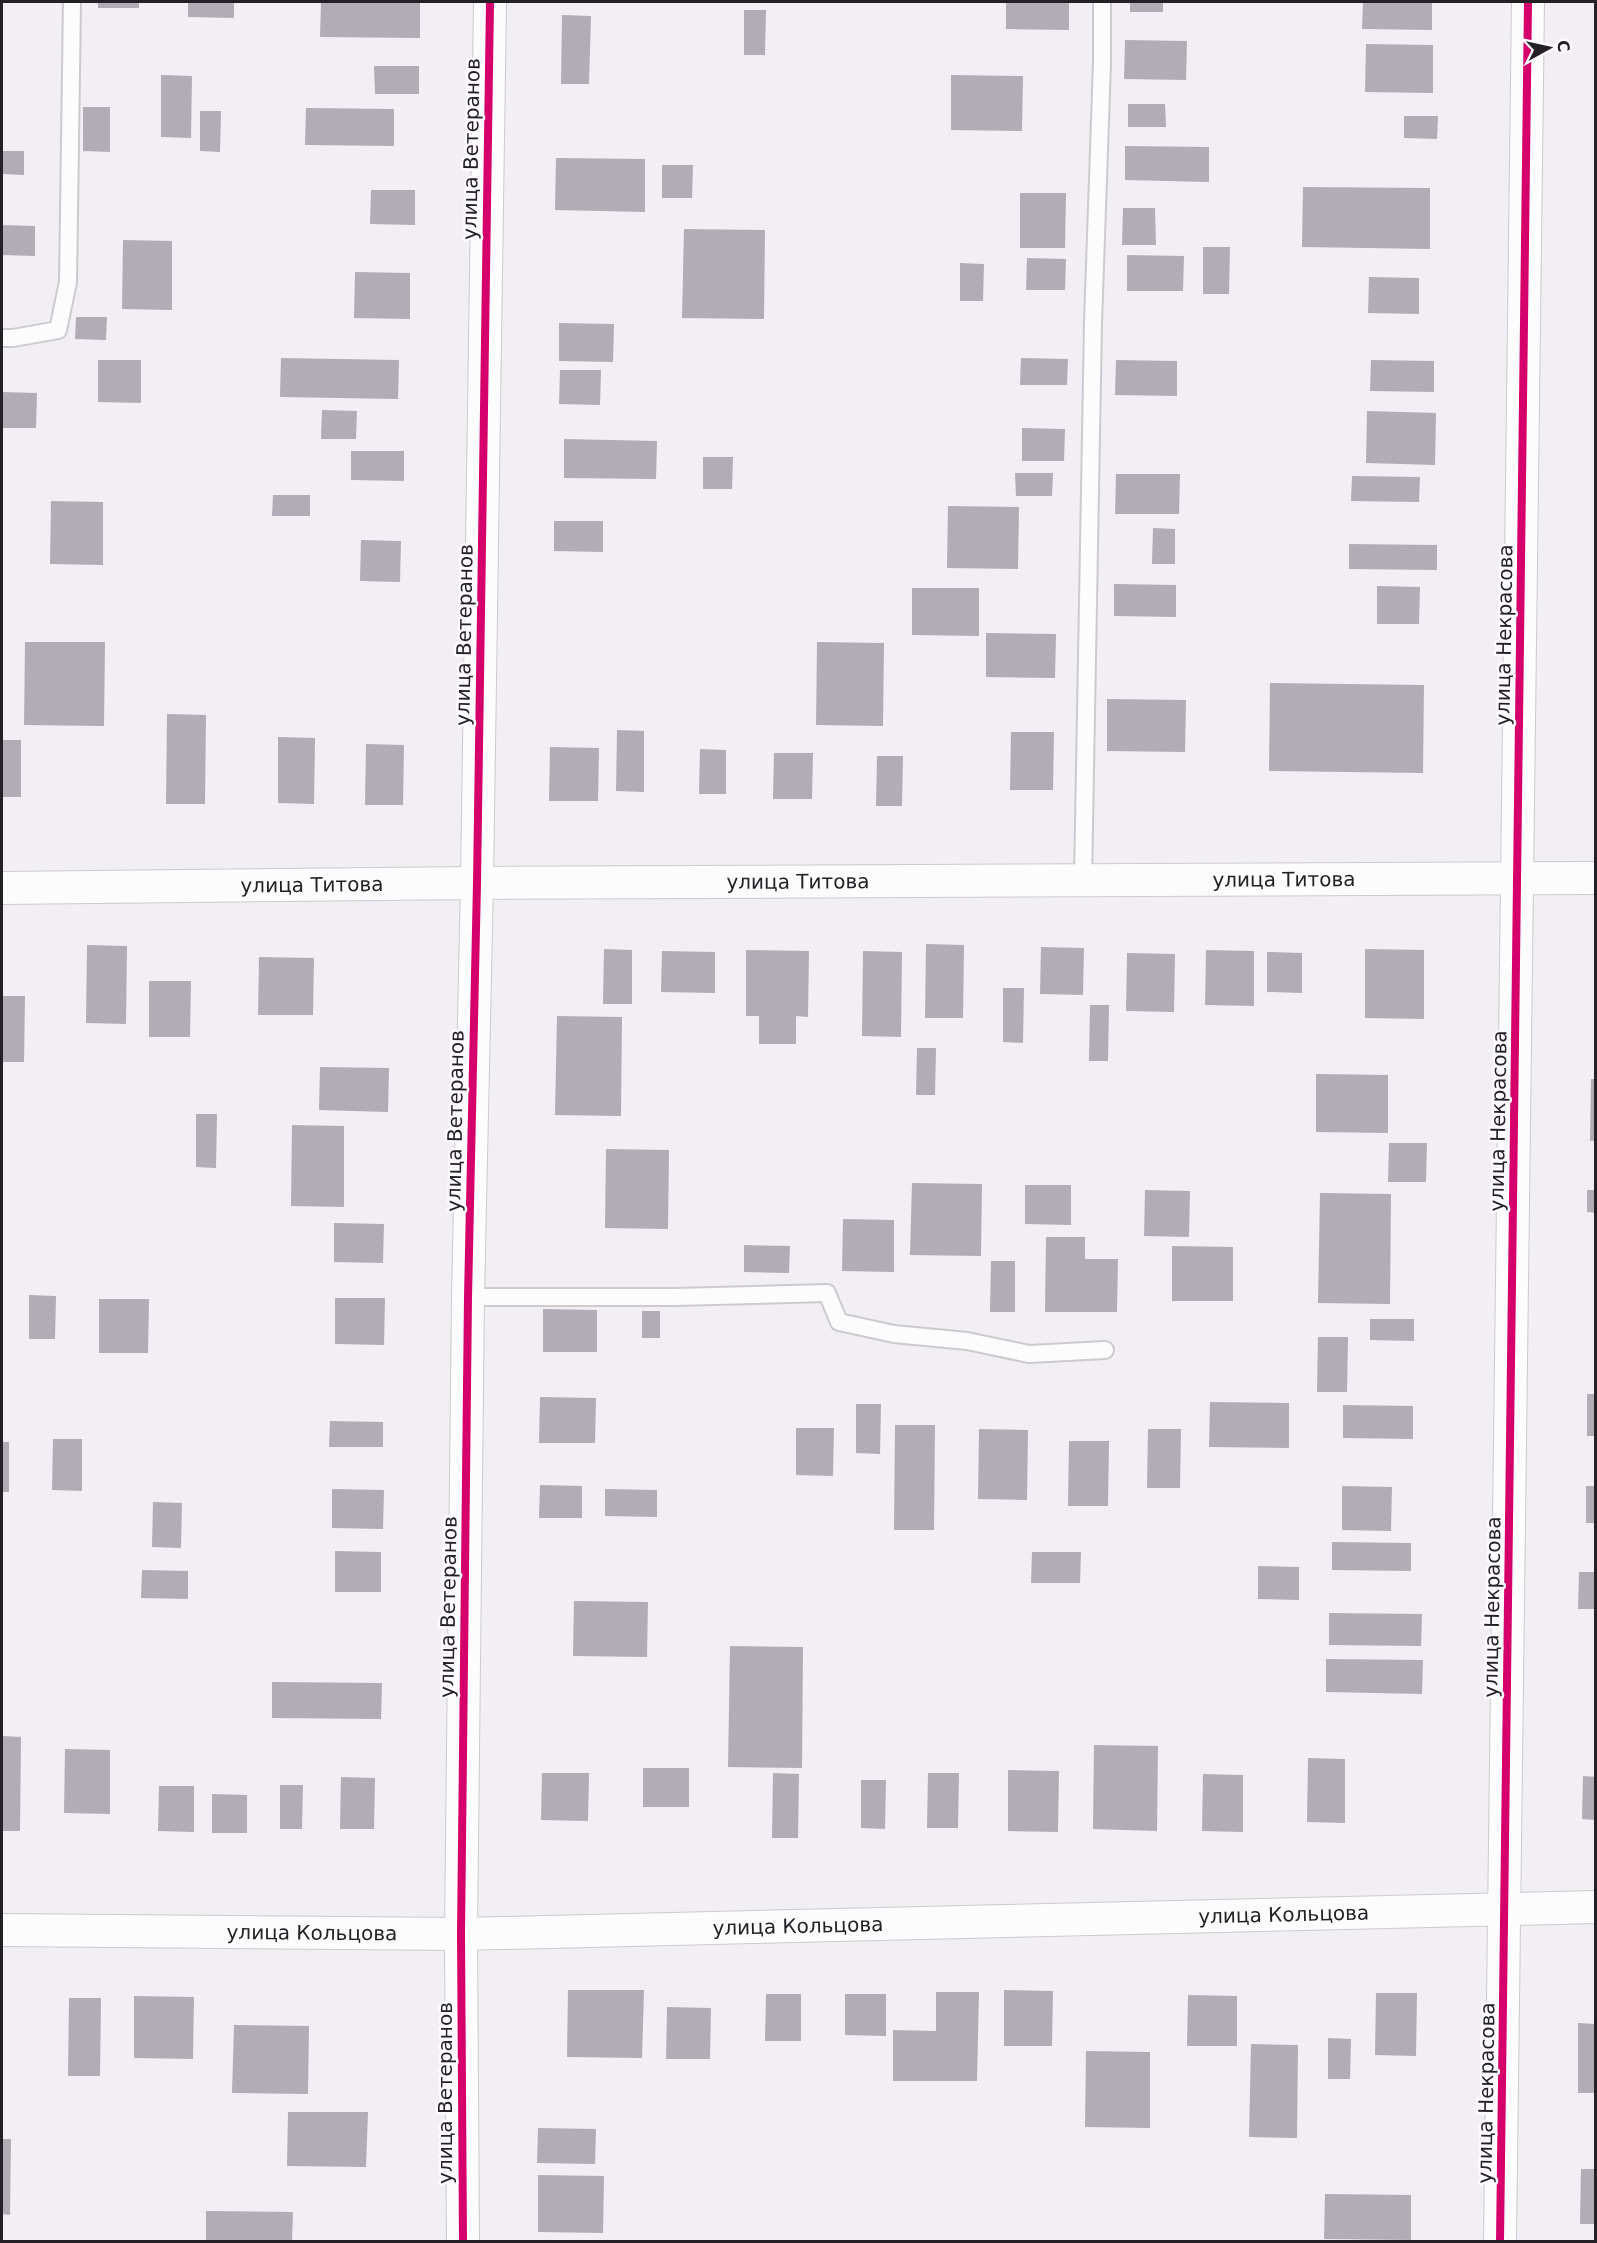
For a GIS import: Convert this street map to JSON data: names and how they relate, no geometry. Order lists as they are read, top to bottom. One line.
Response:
{"streets":{"street":["улица Ветеранов","улица Некрасова","улица Титова","улица Кольцова"]},"crossings":[["улица Ветеранов","улица Титова"],["улица Ветеранов","улица Кольцова"],["улица Некрасова","улица Титова"],["улица Некрасова","улица Кольцова"]],"north":"right"}
